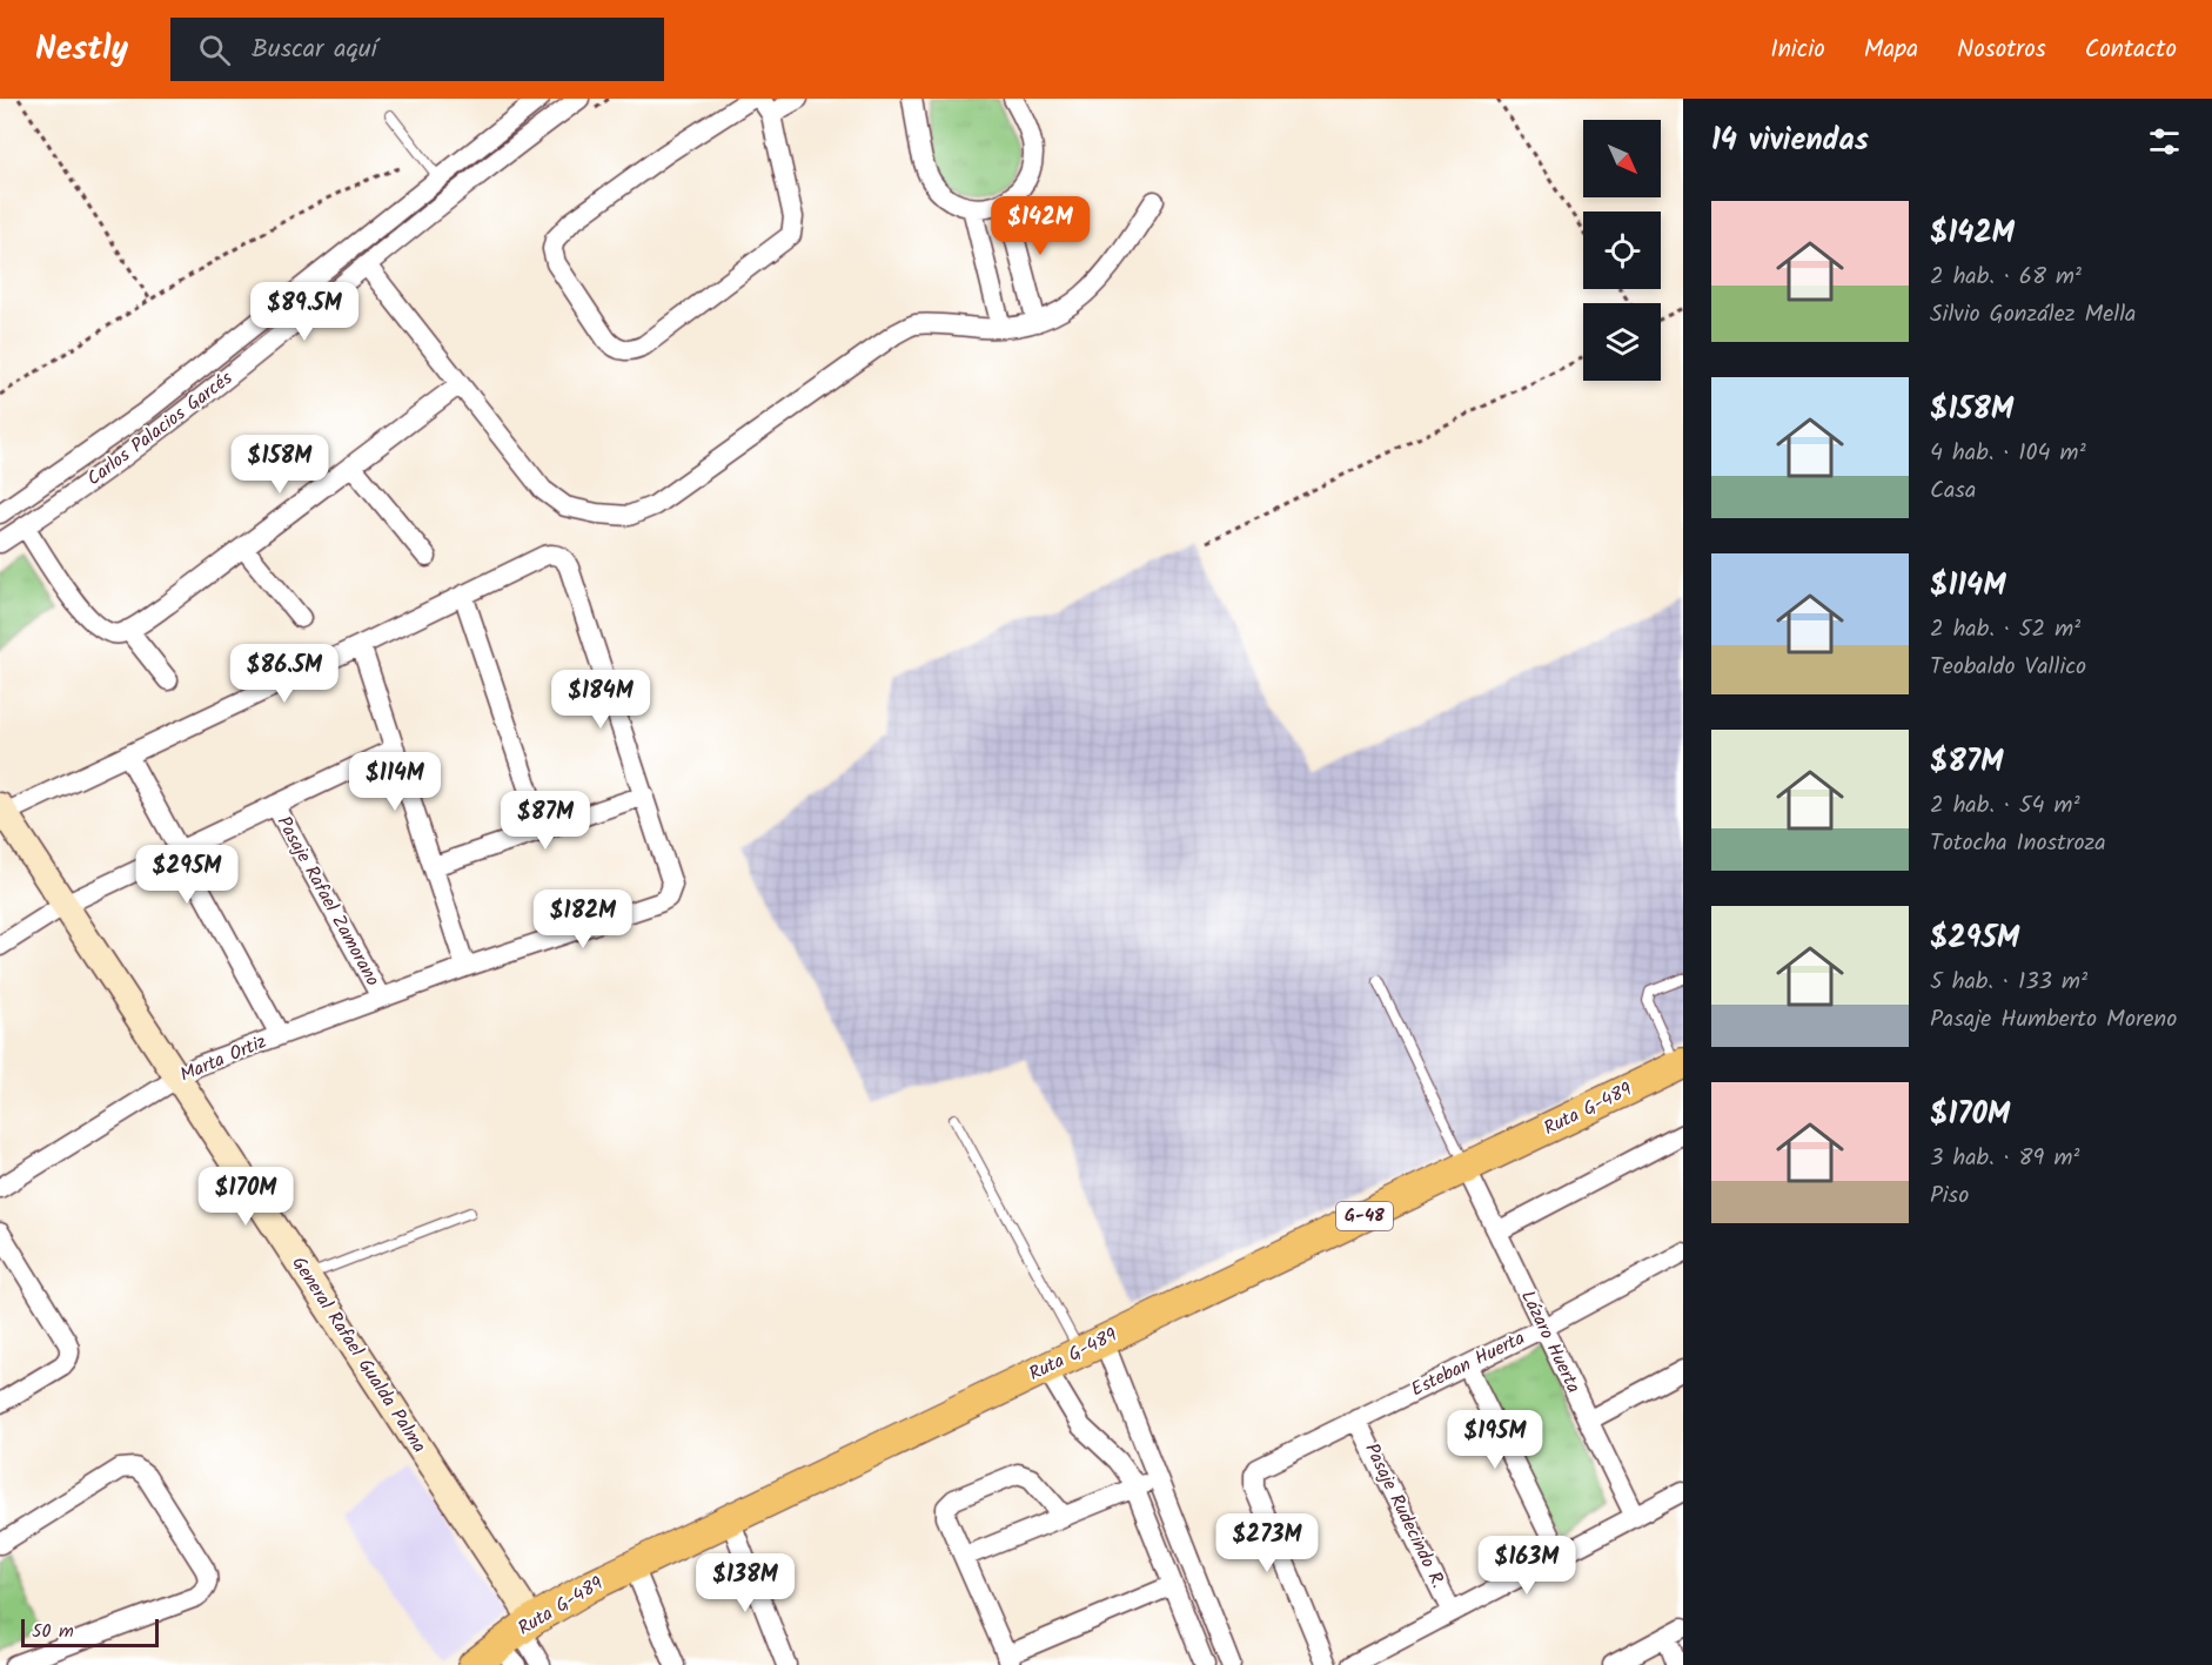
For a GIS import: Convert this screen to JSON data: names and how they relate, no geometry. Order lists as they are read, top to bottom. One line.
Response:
{"streets":{"main road":["Ruta G-489","G-48","General Rafael Gualda Palma"],"street":["Carlos Palacios Garcés","Pasaje Rafael Zamorano","Marta Ortiz","Lázaro Huerta","Esteban Huerta","Pasaje Rudecindo R."]},"crossings":[["Pasaje Rafael Zamorano","Marta Ortiz"],["Marta Ortiz","General Rafael Gualda Palma"],["Ruta G-489","Lázaro Huerta"],["Ruta G-489","General Rafael Gualda Palma"],["Lázaro Huerta","Esteban Huerta"],["Esteban Huerta","Pasaje Rudecindo R."]],"scale_bar":"50 m","north":"bottom right","page":{"header":"Nestly","search":"Buscar aquí","nav":["Inicio","Mapa","Nosotros","Contacto"],"heading":"14 viviendas","list":[{"name":"$142M","note":"2 hab. · 68 m² · Silvio González Mella"},{"name":"$158M","note":"4 hab. · 104 m² · Casa"},{"name":"$114M","note":"2 hab. · 52 m² · Teobaldo Vallico"},{"name":"$87M","note":"2 hab. · 54 m² · Totocha Inostroza"},{"name":"$295M","note":"5 hab. · 133 m² · Pasaje Humberto Moreno"},{"name":"$170M","note":"3 hab. · 89 m² · Piso"}],"price":["$142M","$89.5M","$158M","$86.5M","$184M","$114M","$87M","$295M","$182M","$170M","$195M","$273M","$163M","$138M"],"scale":"50 m"}}
